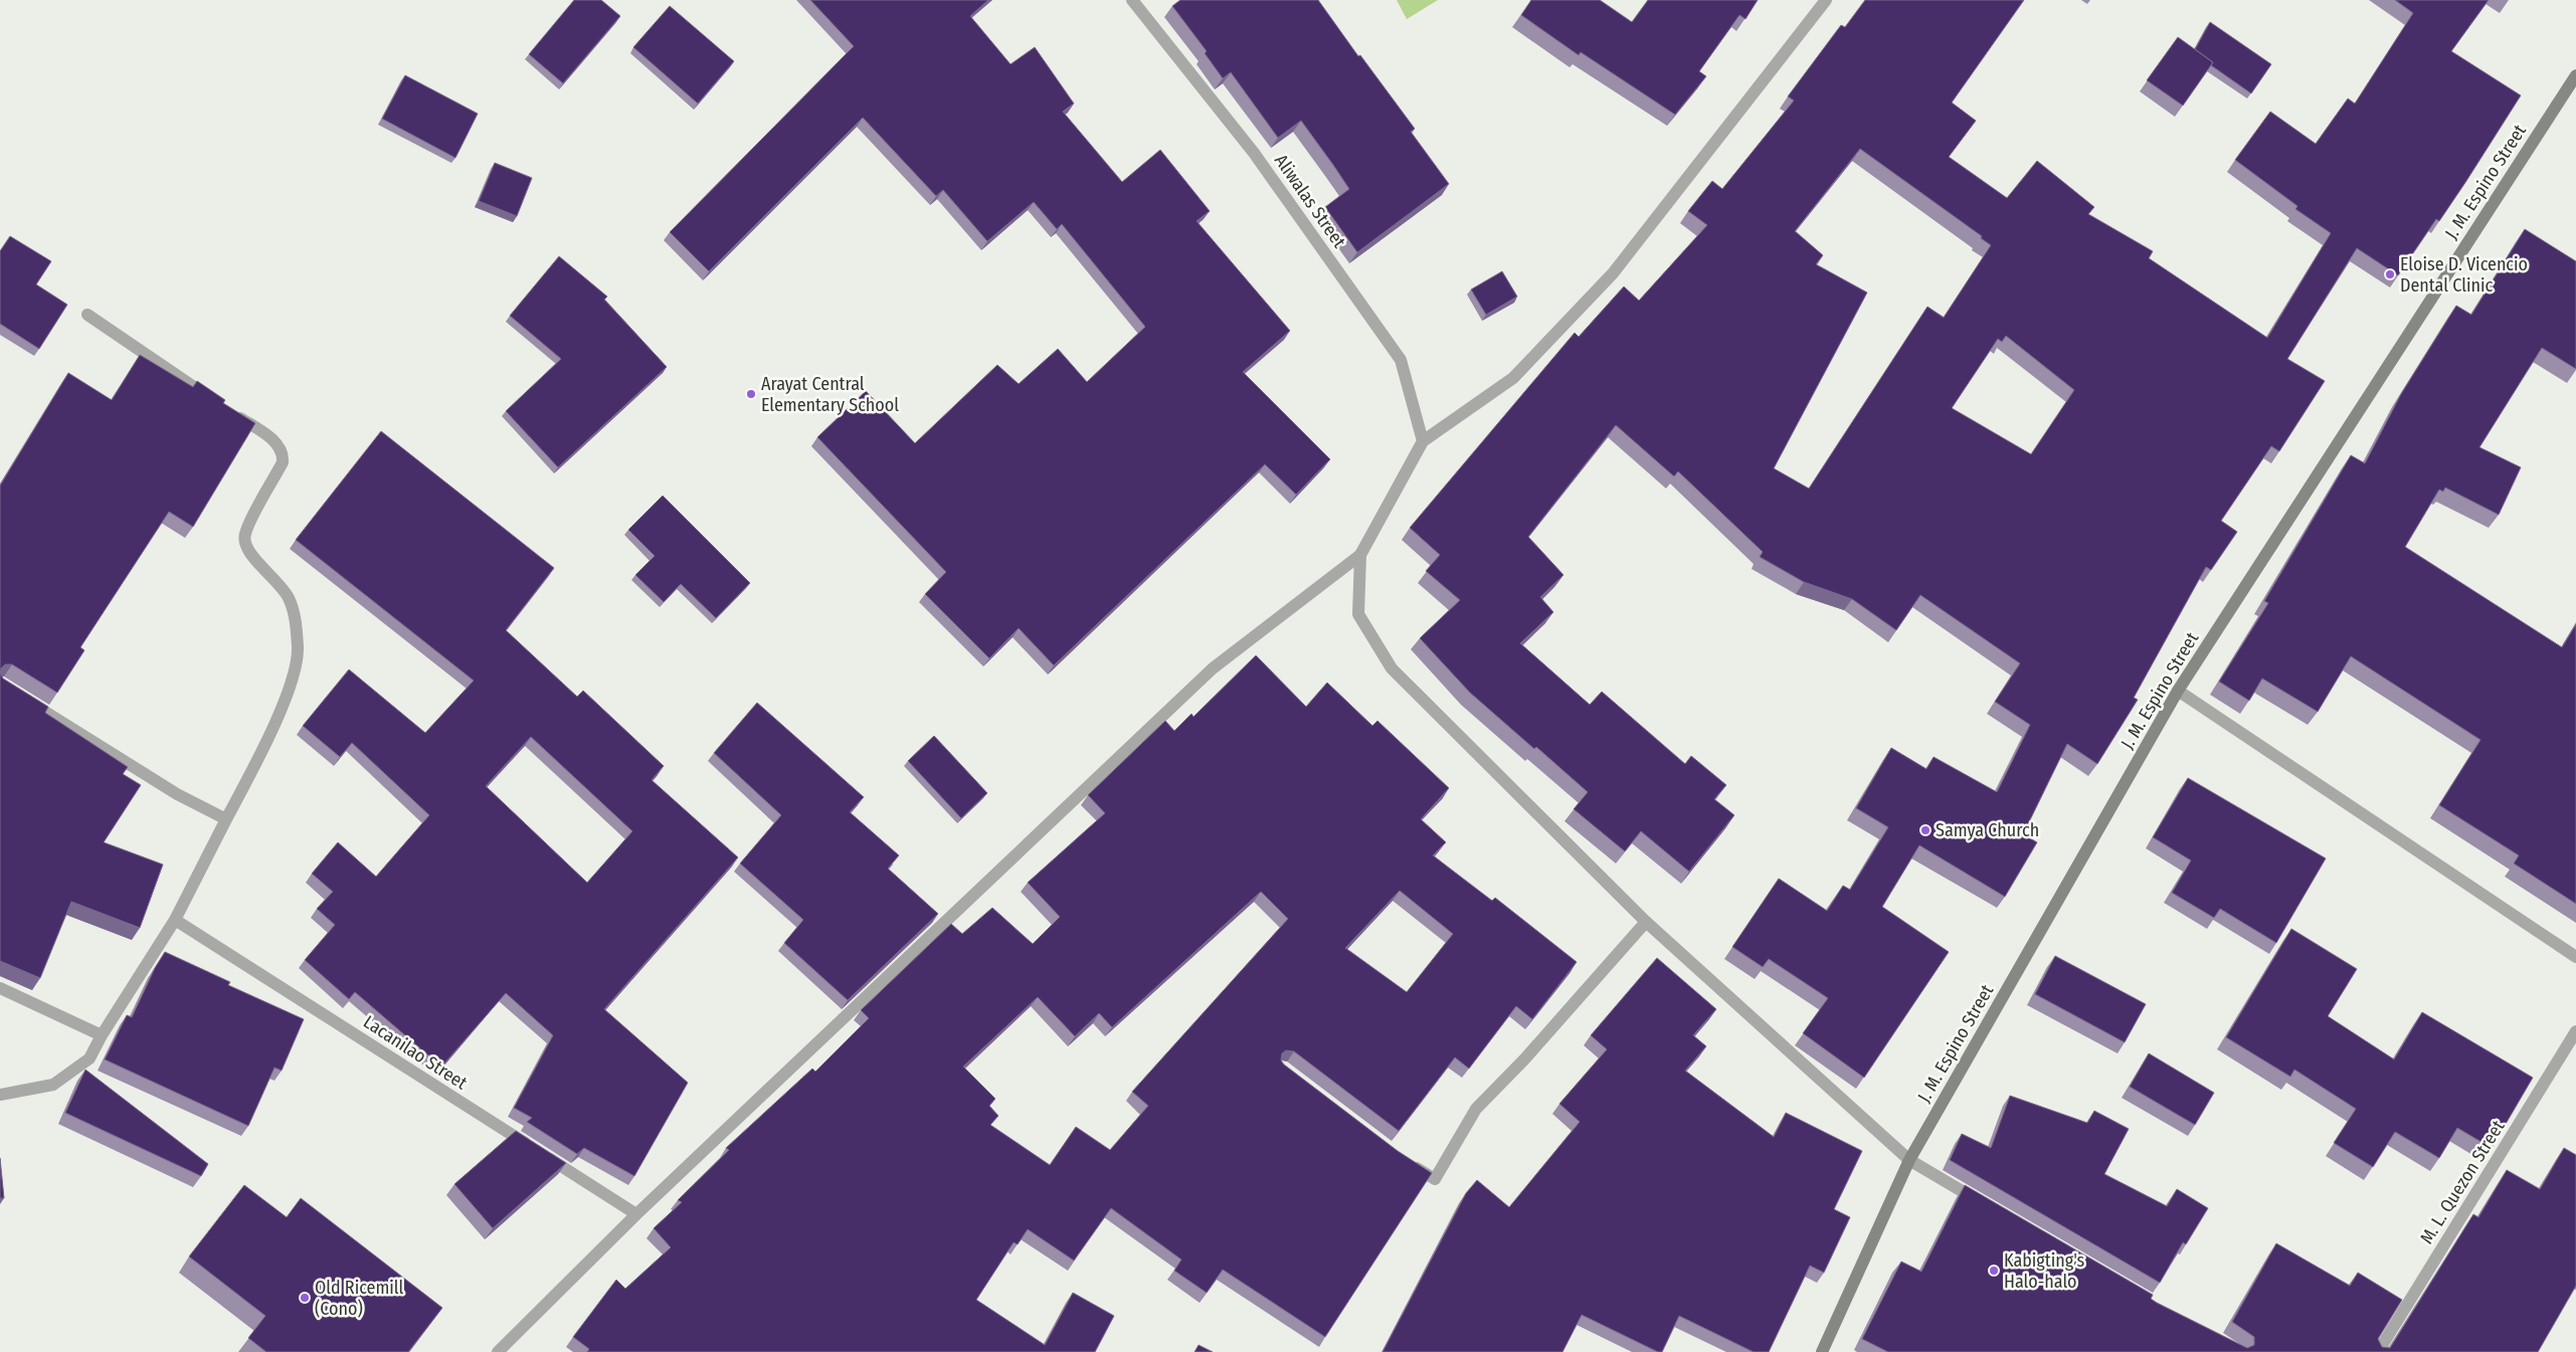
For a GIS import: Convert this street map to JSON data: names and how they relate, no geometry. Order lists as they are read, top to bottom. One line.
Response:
{"streets":{"main road":["J. M. Espino Street"],"street":["Aliwalas Street","Lacanilao Street","M. L. Quezon Street"]},"places":["Eloise D. Vicencio Dental Clinic","Arayat Central Elementary School","Samya Church","Kabigting's Halo-halo","Old Ricemill (Cono)"]}
